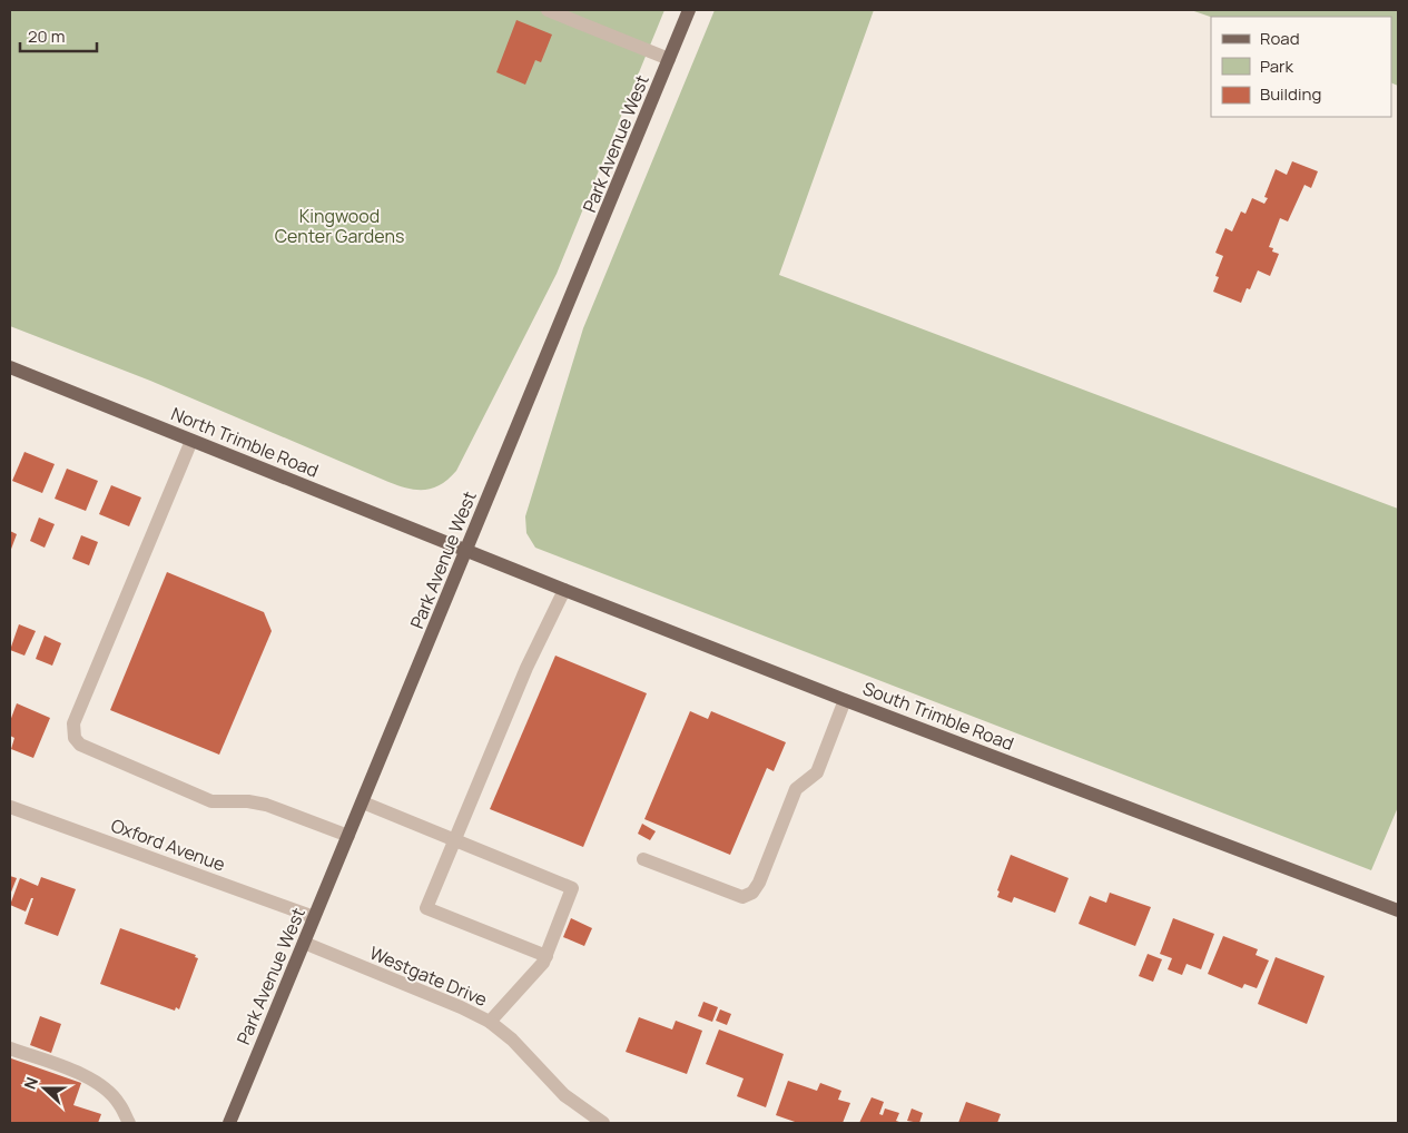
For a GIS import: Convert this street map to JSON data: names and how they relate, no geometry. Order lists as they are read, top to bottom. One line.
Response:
{"streets":{"main road":["Park Avenue West","North Trimble Road","South Trimble Road"],"street":["Oxford Avenue","Westgate Drive"]},"crossings":[["Park Avenue West","North Trimble Road"],["Park Avenue West","South Trimble Road"],["Park Avenue West","Oxford Avenue"],["Park Avenue West","Westgate Drive"],["North Trimble Road","South Trimble Road"]],"parks":["Kingwood Center Gardens"],"legend":["Road","Park","Building"],"scale_bar":"20 m","north":"left"}
